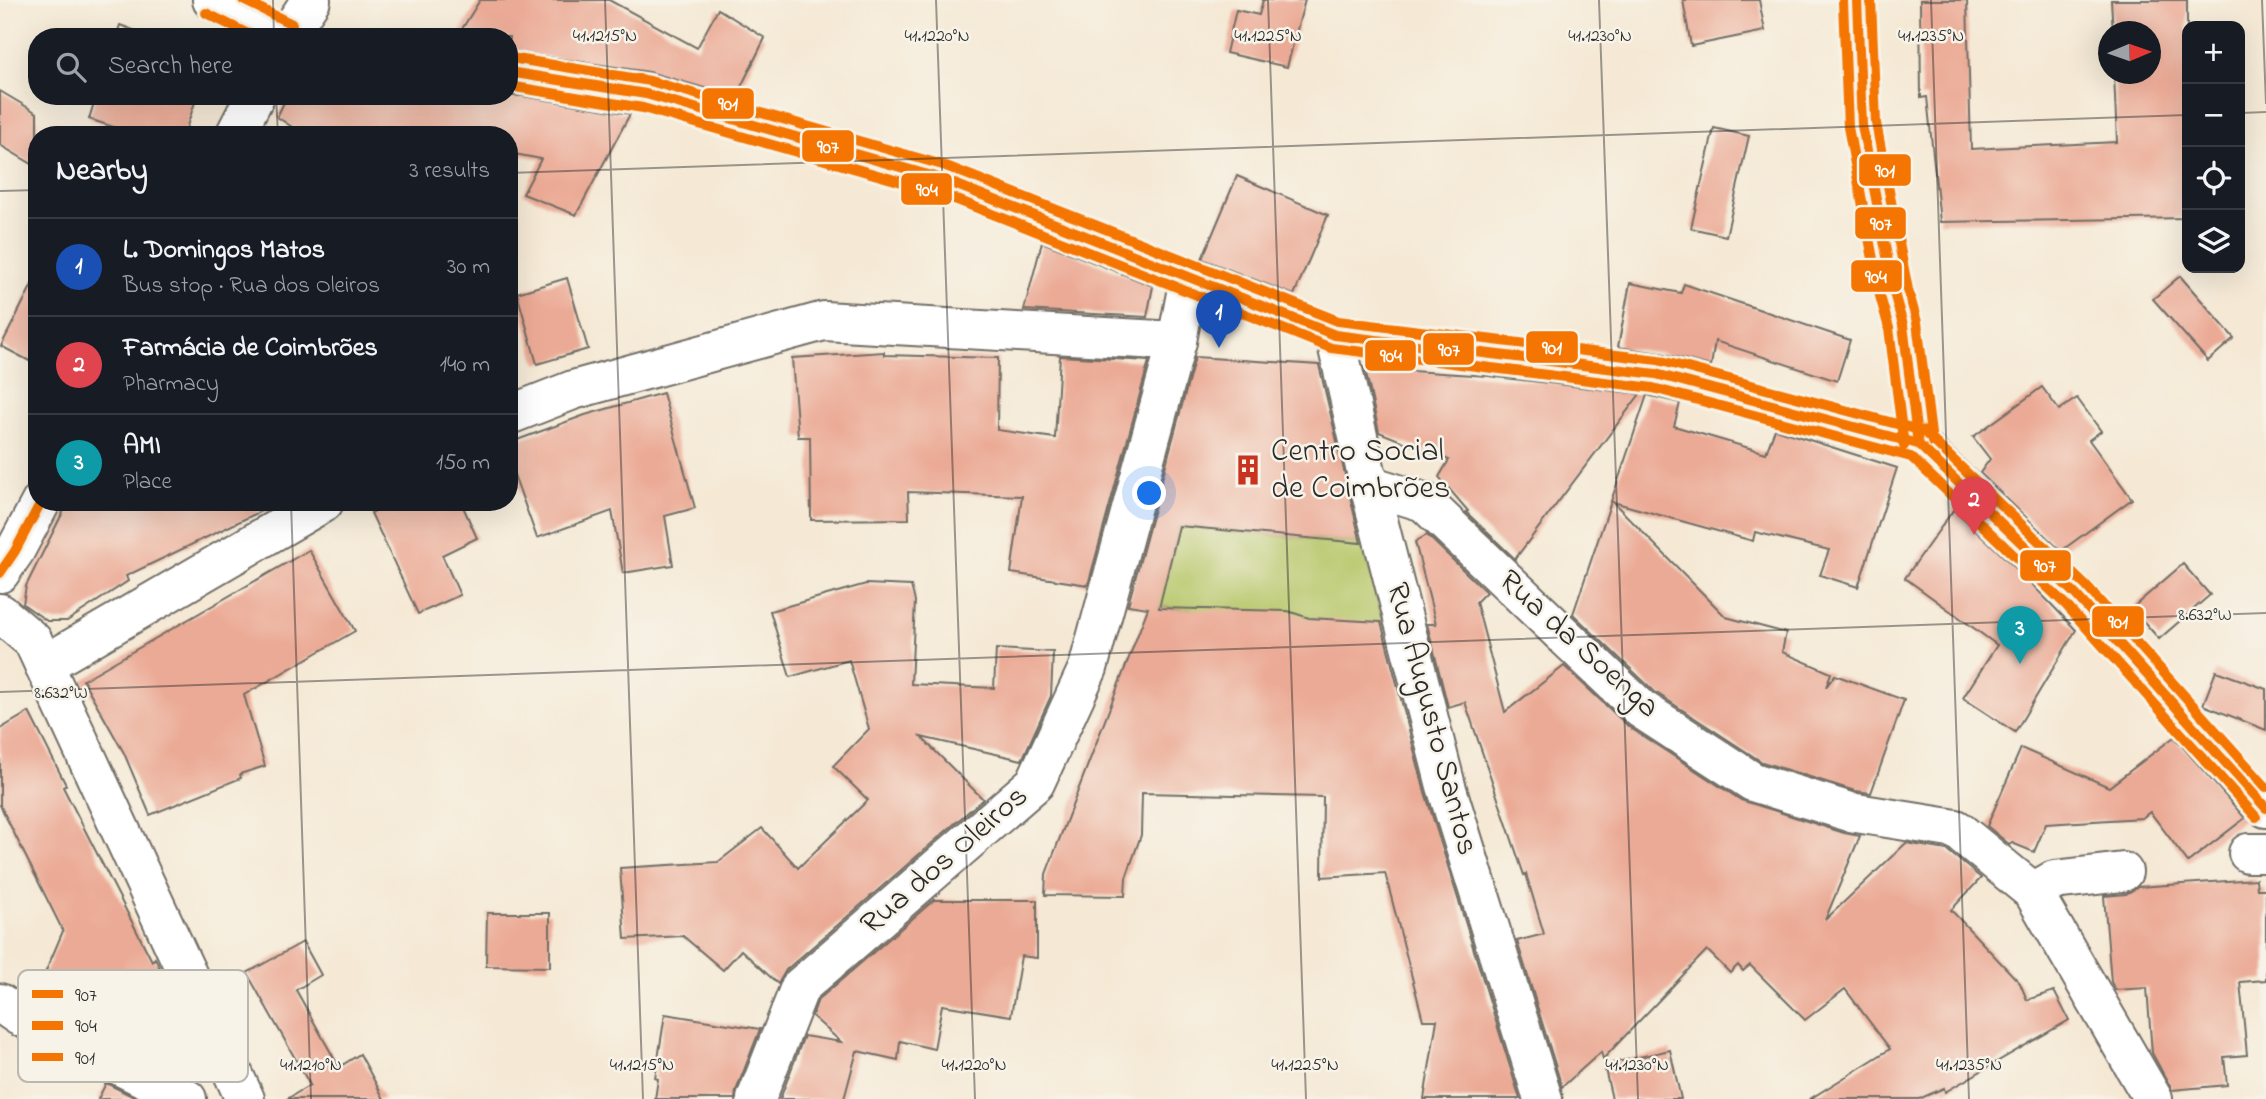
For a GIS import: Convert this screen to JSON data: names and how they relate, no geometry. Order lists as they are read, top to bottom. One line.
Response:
{"streets":{"street":["Rua da Soenga","Rua Augusto Santos","Rua dos Oleiros"]},"crossings":[["Rua da Soenga","Rua Augusto Santos"]],"places":{"building":["Centro Social de Coimbrões"]},"lines":["transit line 907","transit line 901","transit line 904"],"legend":["907","904","901"],"north":"right","page":{"map_buttons":["+","−"],"search":"Search here","heading":["Nearby","3 results"],"list":[{"mark":"1","name":"L. Domingos Matos","note":"Bus stop · Rua dos Oleiros","value":"30 m"},{"mark":"2","name":"Farmácia de Coimbrões","note":"Pharmacy","value":"140 m"},{"mark":"3","name":"AMI","note":"Place","value":"150 m"}],"pins":["1","2","3"]},"coordinates":["41.1215°N","41.1220°N","41.1225°N","41.1230°N","41.1235°N","8.632°W","41.1210°N"]}
